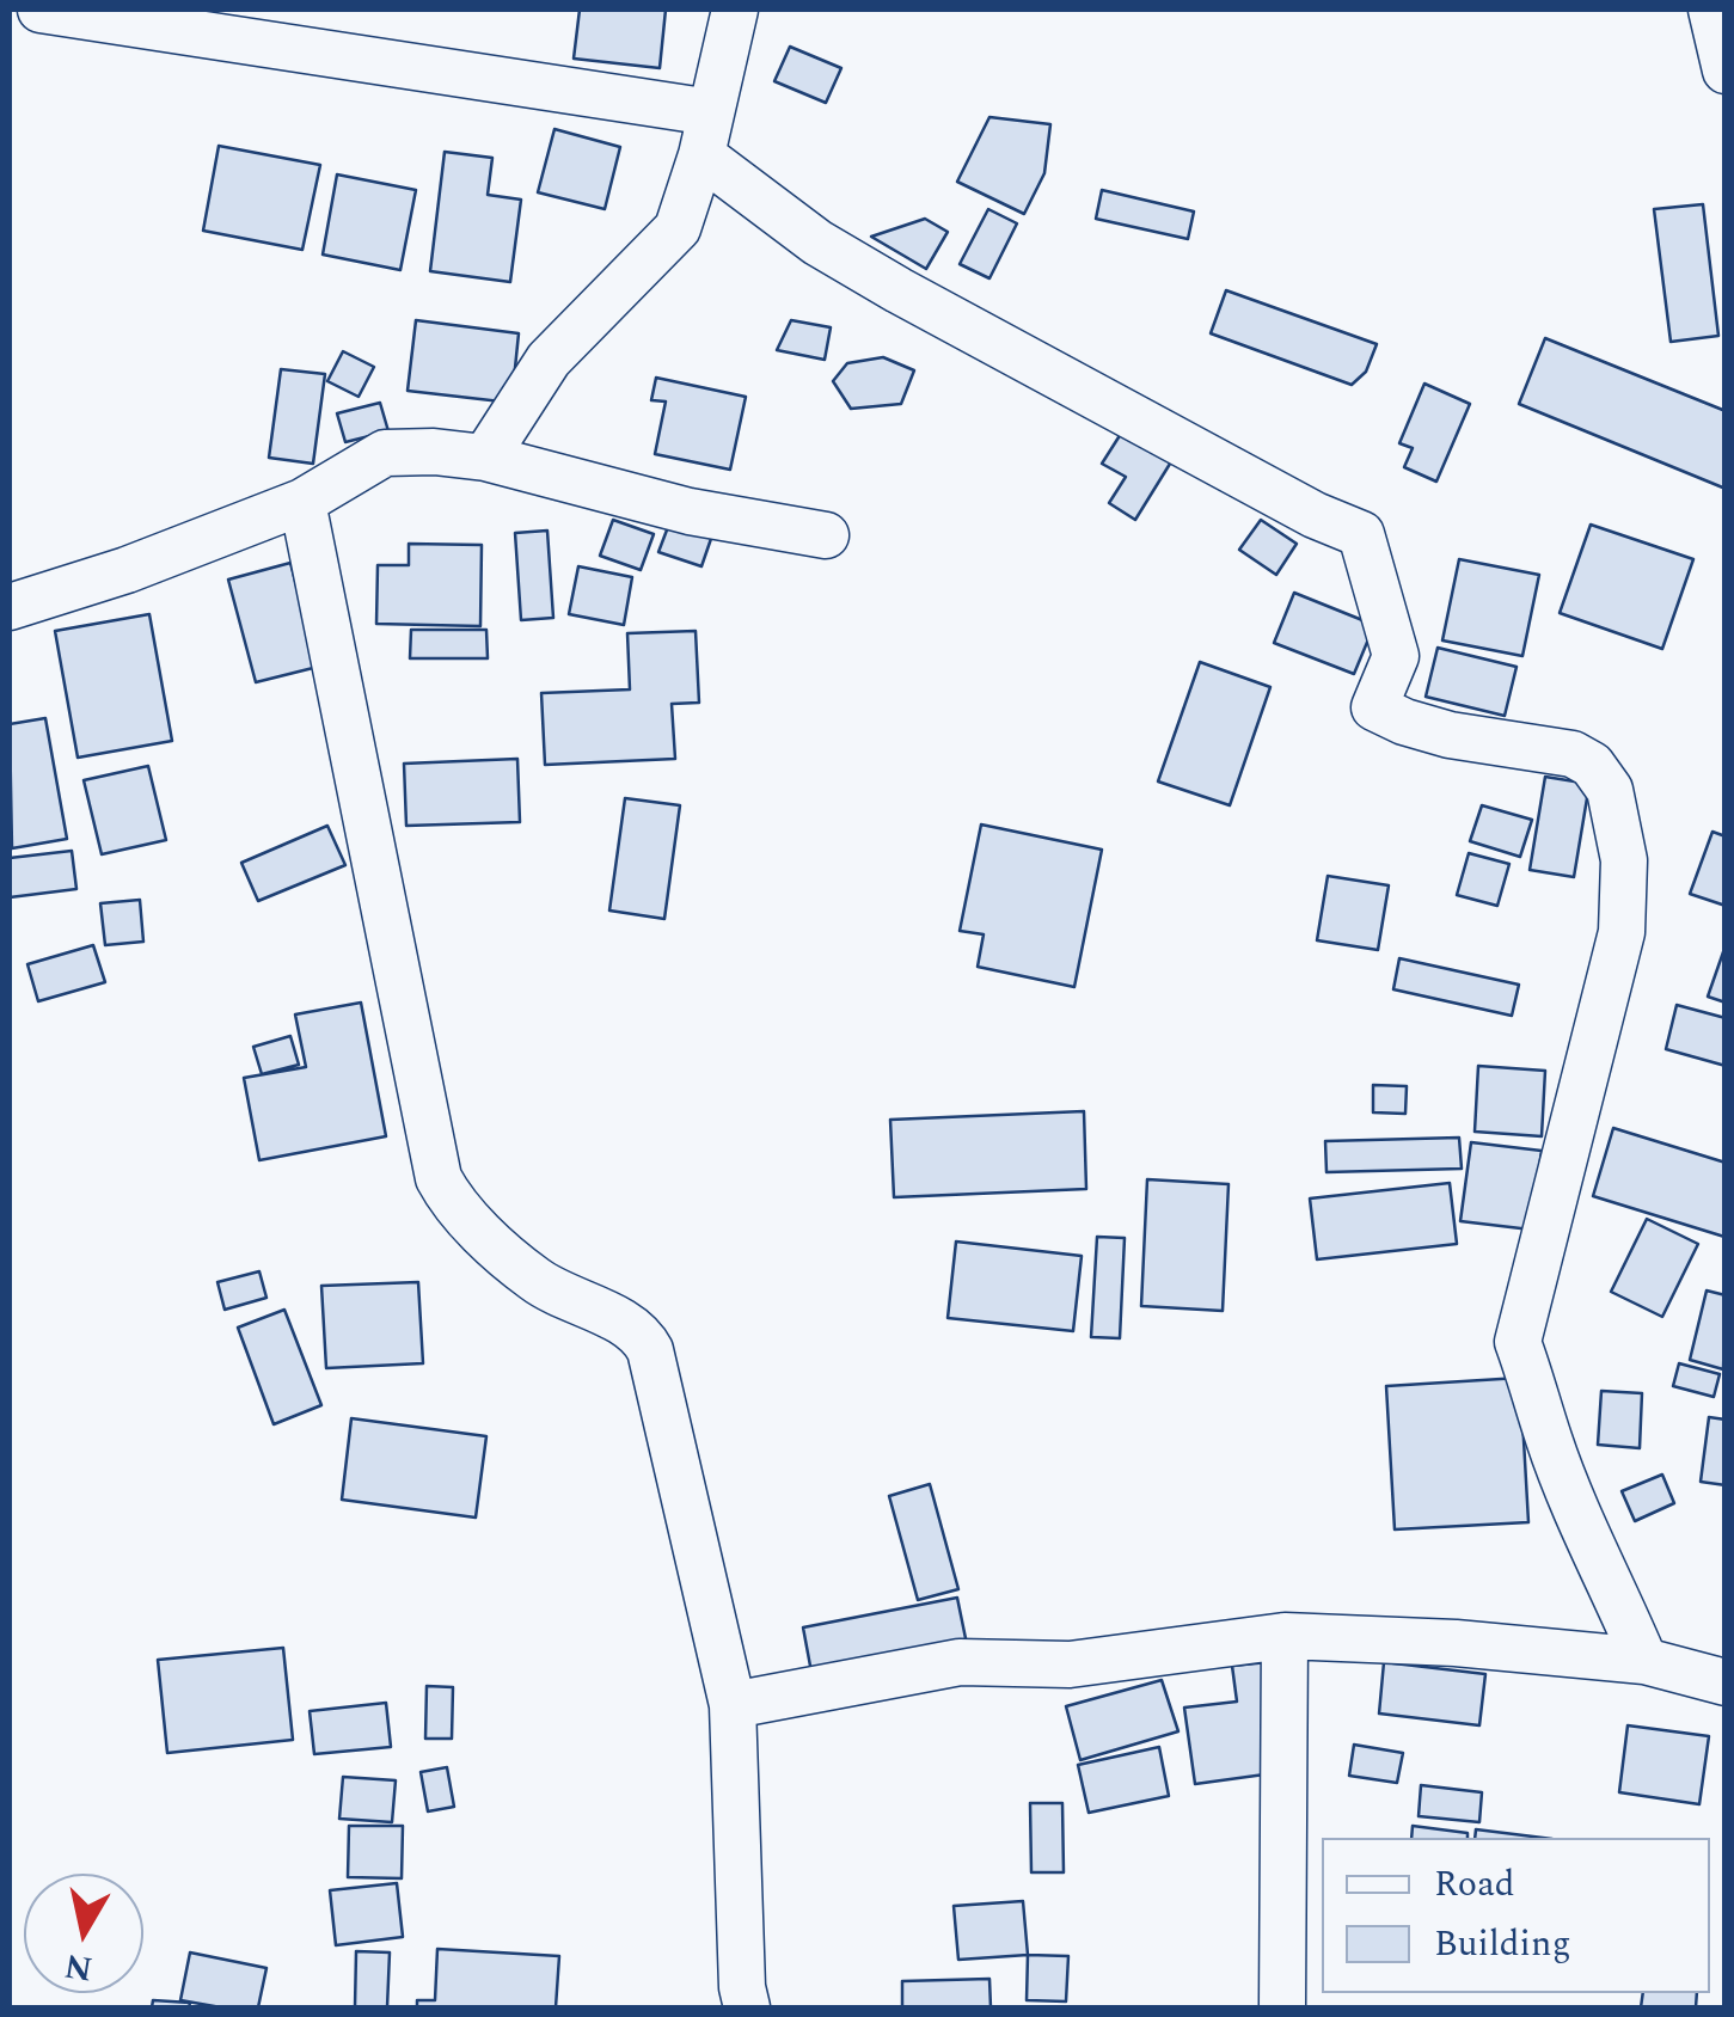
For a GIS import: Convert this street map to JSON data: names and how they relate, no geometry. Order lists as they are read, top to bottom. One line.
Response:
{"legend":["Road","Building"],"north":"bottom"}
